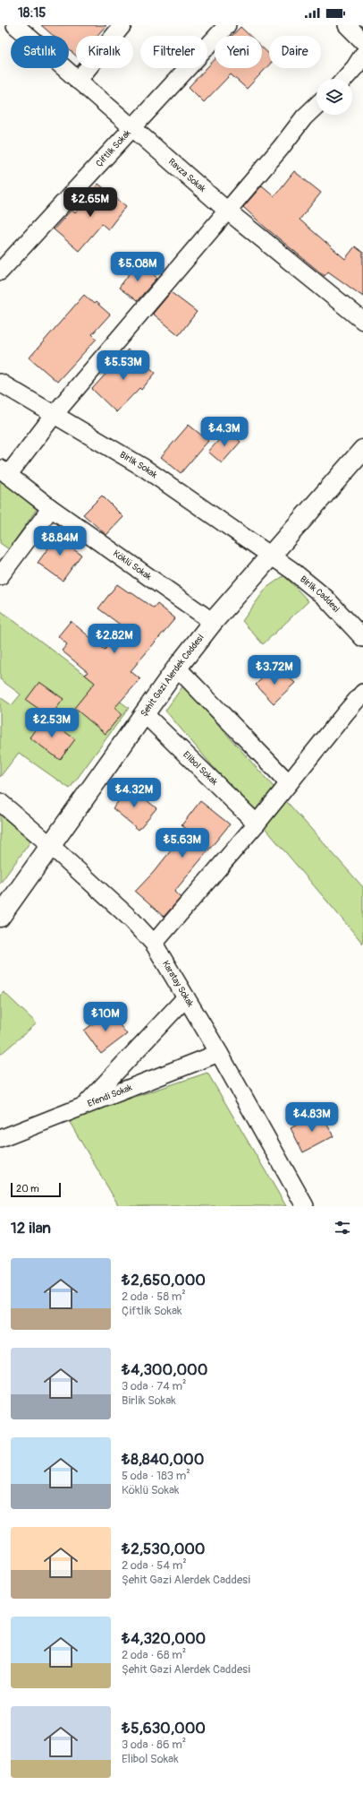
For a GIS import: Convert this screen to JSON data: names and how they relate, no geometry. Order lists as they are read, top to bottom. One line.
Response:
{"streets":{"street":["Çiftlik Sokak","Ravza Sokak","Birlik Sokak","Köklü Sokak","Birlik Caddesi","Şehit Gazi Alerdek Caddesi","Elibol Sokak","Karatay Sokak","Efendi Sokak"]},"crossings":[["Çiftlik Sokak","Ravza Sokak"],["Birlik Sokak","Birlik Caddesi"],["Birlik Sokak","Şehit Gazi Alerdek Caddesi"],["Köklü Sokak","Şehit Gazi Alerdek Caddesi"],["Birlik Caddesi","Şehit Gazi Alerdek Caddesi"],["Şehit Gazi Alerdek Caddesi","Elibol Sokak"],["Şehit Gazi Alerdek Caddesi","Karatay Sokak"],["Karatay Sokak","Efendi Sokak"]],"scale_bar":"20 m","page":{"status":"18:15","chip":["Satılık","Kiralık","Filtreler","Yeni","Daire"],"price":["₺2.65M","₺5.08M","₺5.53M","₺4.3M","₺8.84M","₺2.82M","₺3.72M","₺2.53M","₺4.32M","₺5.63M","₺10M","₺4.83M"],"scale":"20 m","heading":"12 ilan","list":[{"name":"₺2,650,000","note":"2 oda · 58 m² · Çiftlik Sokak"},{"name":"₺4,300,000","note":"3 oda · 74 m² · Birlik Sokak"},{"name":"₺8,840,000","note":"5 oda · 183 m² · Köklü Sokak"},{"name":"₺2,530,000","note":"2 oda · 54 m² · Şehit Gazi Alerdek Caddesi"},{"name":"₺4,320,000","note":"2 oda · 68 m² · Şehit Gazi Alerdek Caddesi"},{"name":"₺5,630,000","note":"3 oda · 86 m² · Elibol Sokak"}]}}
